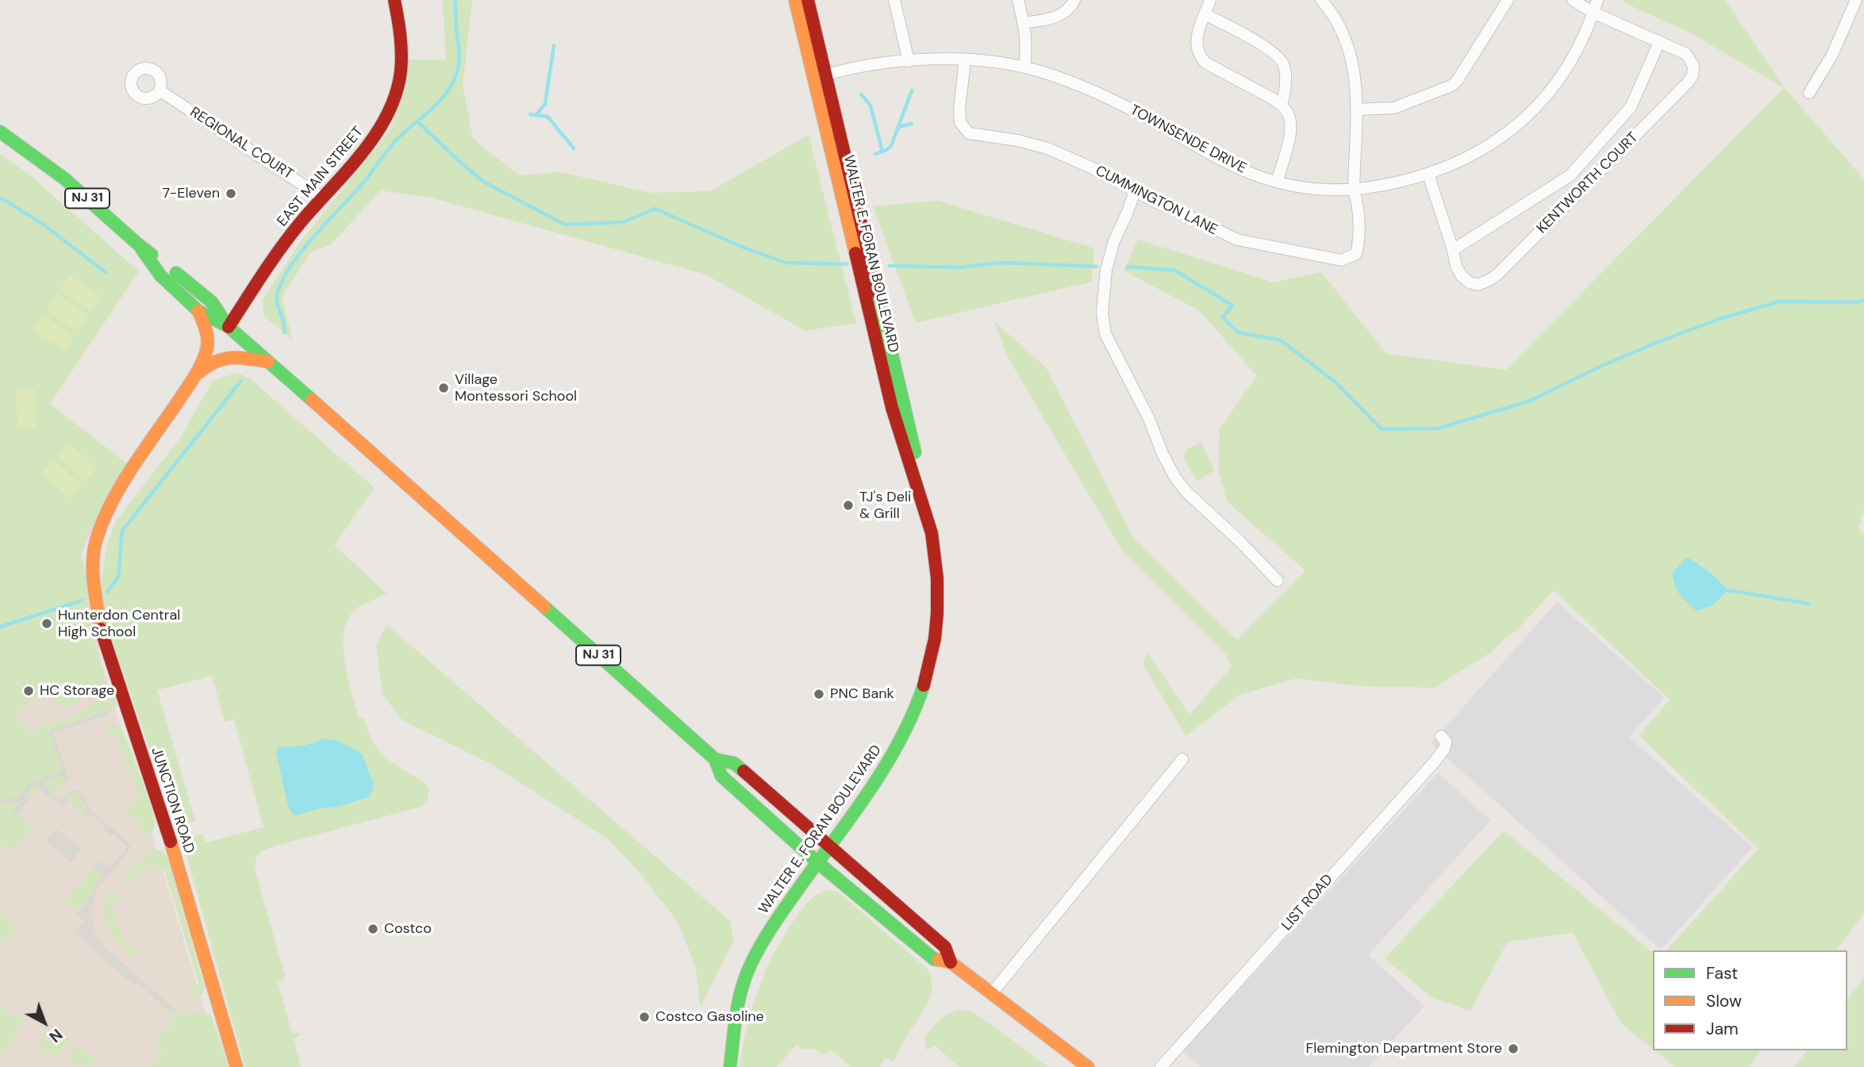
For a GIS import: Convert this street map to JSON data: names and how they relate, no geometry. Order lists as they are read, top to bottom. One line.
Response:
{"streets":{"main road":["EAST MAIN STREET","NJ 31","WALTER E. FORAN BOULEVARD","JUNCTION ROAD"],"street":["TOWNSENDE DRIVE","REGIONAL COURT","KENTWORTH COURT","CUMMINGTON LANE","LIST ROAD"]},"crossings":[["TOWNSENDE DRIVE","KENTWORTH COURT"],["TOWNSENDE DRIVE","CUMMINGTON LANE"],["TOWNSENDE DRIVE","WALTER E. FORAN BOULEVARD"],["REGIONAL COURT","EAST MAIN STREET"],["EAST MAIN STREET","NJ 31"],["NJ 31","WALTER E. FORAN BOULEVARD"]],"places":["7-Eleven","Village Montessori School","TJ's Deli & Grill","Hunterdon Central High School","HC Storage","PNC Bank","Costco","Costco Gasoline","Flemington Department Store"],"legend":["Fast","Slow","Jam"],"north":"bottom right"}
